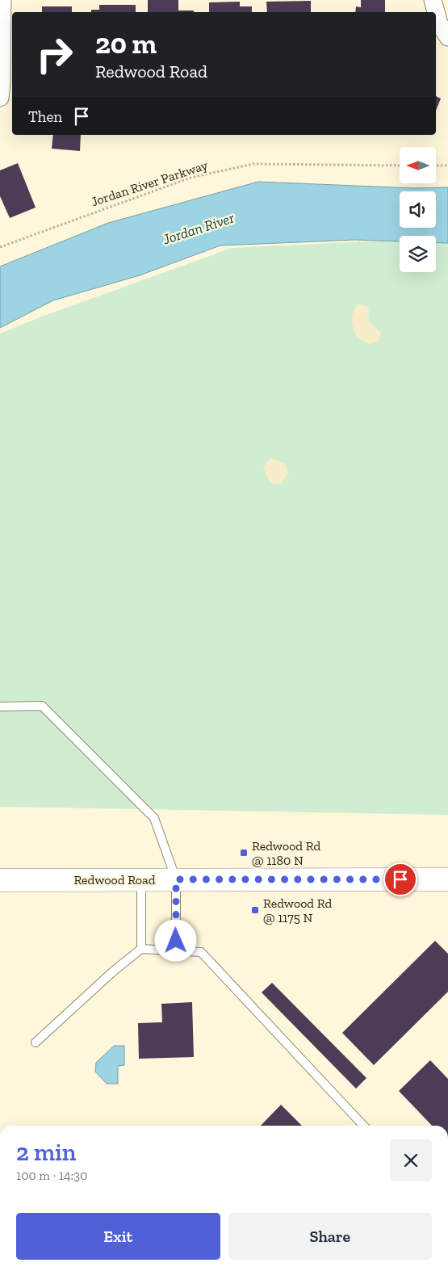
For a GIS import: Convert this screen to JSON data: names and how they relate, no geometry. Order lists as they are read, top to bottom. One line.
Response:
{"streets":{"main road":["Redwood Road"],"path":["Jordan River Parkway"]},"water":["Jordan River"],"places":{"transit":["Redwood Rd @ 1180 N","Redwood Rd @ 1175 N"]},"north":"left","page":{"turn":["20 m","Redwood Road"],"then":"Then","heading":["2 min","100 m · 14:30"],"buttons":["Exit","Share"]}}
